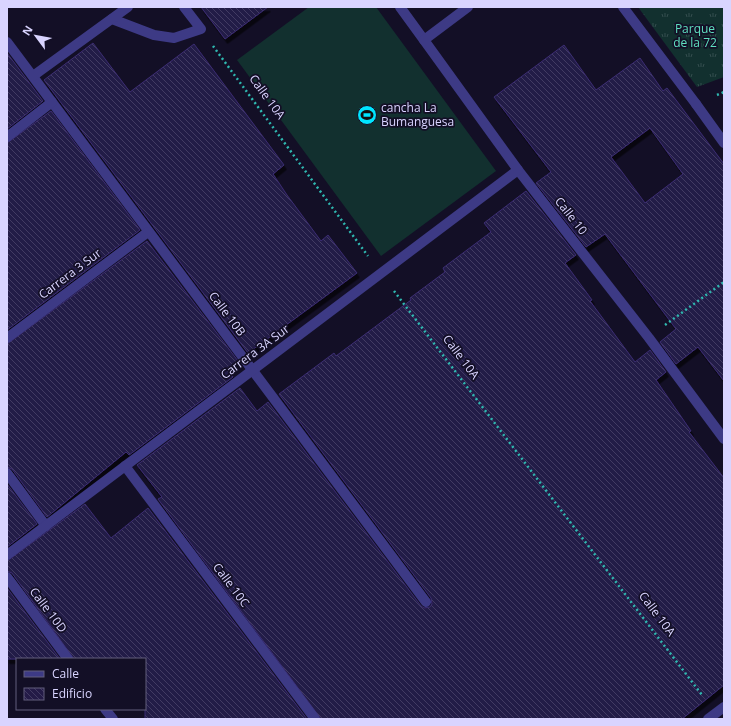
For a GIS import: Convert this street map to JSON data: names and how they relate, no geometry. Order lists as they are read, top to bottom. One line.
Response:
{"streets":{"street":["Calle 10","Carrera 3 Sur","Calle 10B","Carrera 3A Sur","Calle 10C","Calle 10D"],"path":["Calle 10A"]},"crossings":[["Calle 10A","Carrera 3A Sur"],["Calle 10","Carrera 3A Sur"],["Carrera 3 Sur","Calle 10B"],["Calle 10B","Carrera 3A Sur"],["Carrera 3A Sur","Calle 10C"]],"parks":["Parque de la 72"],"places":{"sports":["cancha La Bumanguesa"]},"legend":["Calle","Edificio"],"north":"top left"}
